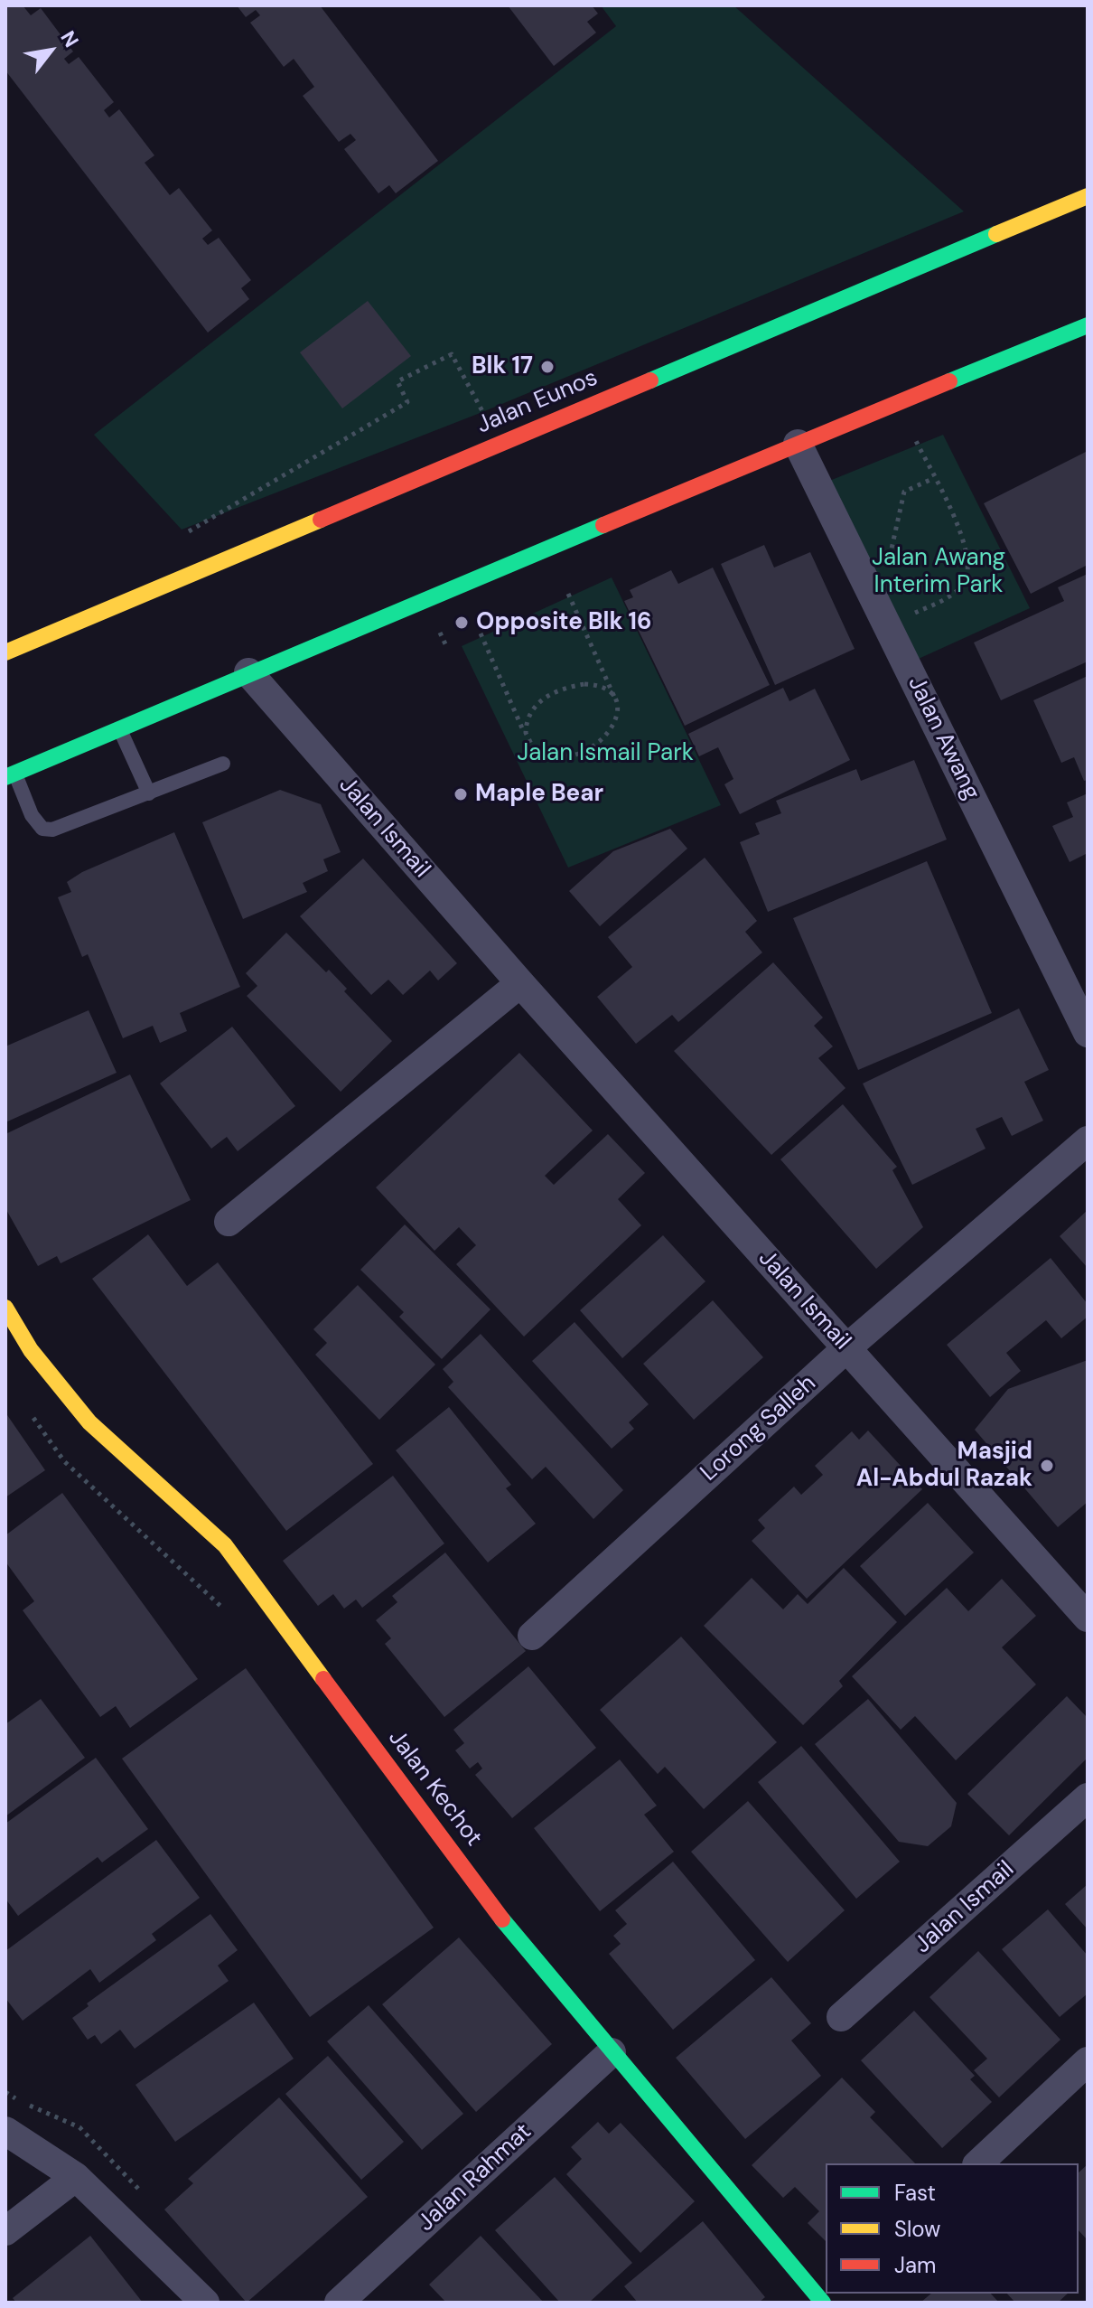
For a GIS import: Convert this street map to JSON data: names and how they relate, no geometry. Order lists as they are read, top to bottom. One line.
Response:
{"streets":{"main road":["Jalan Eunos","Jalan Kechot"],"street":["Jalan Awang","Jalan Ismail","Lorong Salleh","Jalan Rahmat"]},"crossings":[["Jalan Ismail","Lorong Salleh"],["Jalan Kechot","Jalan Rahmat"]],"parks":["Jalan Awang Interim Park","Jalan Ismail Park"],"places":["Blk 17","Opposite Blk 16","Maple Bear","Masjid Al-Abdul Razak"],"legend":["Fast","Slow","Jam"],"north":"top right"}
